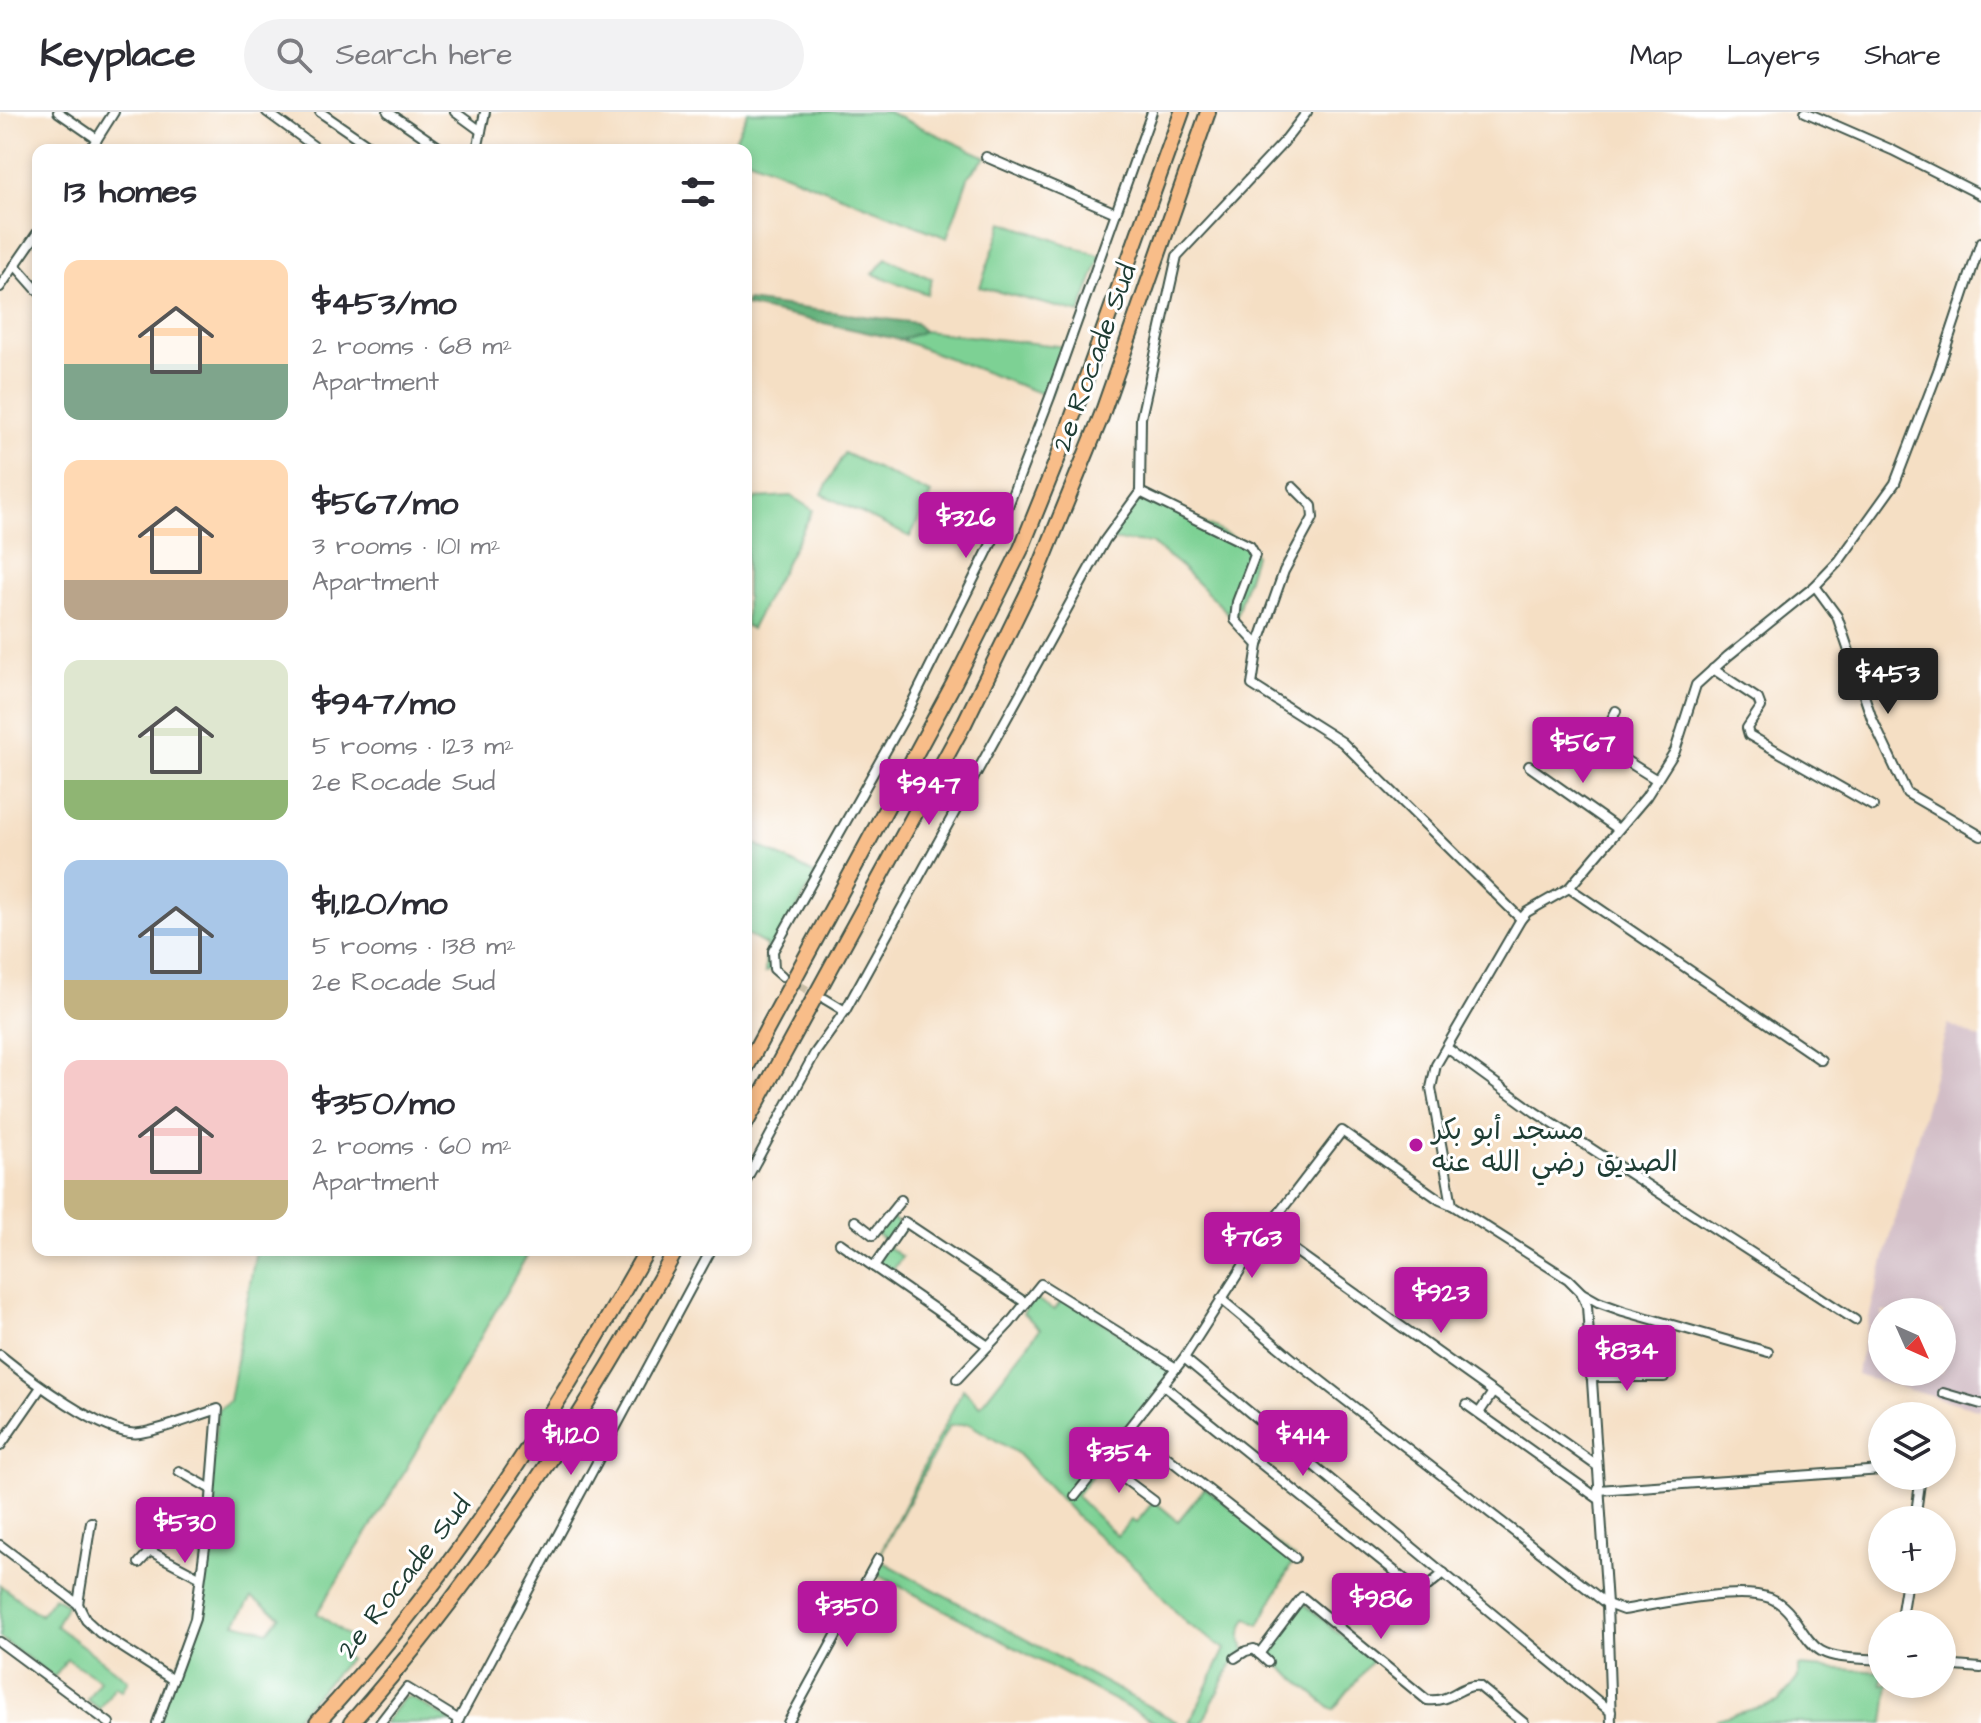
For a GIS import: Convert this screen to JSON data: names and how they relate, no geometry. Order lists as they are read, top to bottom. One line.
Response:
{"streets":{"highway":["2e Rocade Sud"]},"places":["مسجد أبو بكر الصديق رضي الله عنه"],"north":"bottom right","page":{"header":"Keyplace","search":"Search here","nav":["Map","Layers","Share"],"heading":"13 homes","list":[{"name":"$453/mo","note":"2 rooms · 68 m² · Apartment"},{"name":"$567/mo","note":"3 rooms · 101 m² · Apartment"},{"name":"$947/mo","note":"5 rooms · 123 m² · 2e Rocade Sud"},{"name":"$1,120/mo","note":"5 rooms · 138 m² · 2e Rocade Sud"},{"name":"$350/mo","note":"2 rooms · 60 m² · Apartment"}],"price":["$326","$453","$567","$947","$763","$923","$834","$1,120","$414","$354","$530","$986","$350"],"map_buttons":["+","−"]}}
